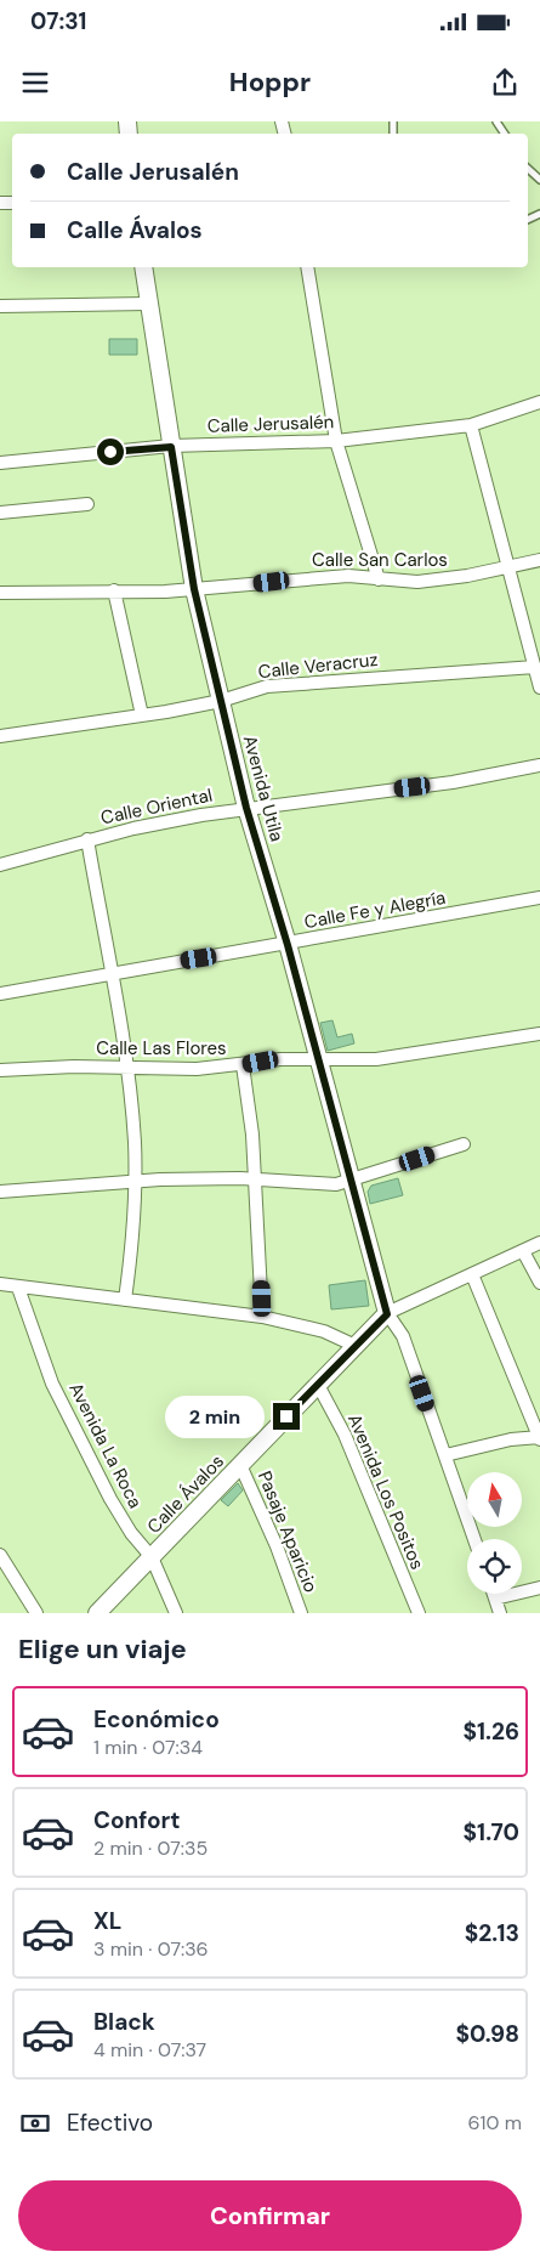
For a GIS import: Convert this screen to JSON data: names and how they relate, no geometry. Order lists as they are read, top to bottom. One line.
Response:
{"streets":{"street":["Calle Jerusalén","Calle San Carlos","Calle Veracruz","Avenida Utila","Calle Oriental","Calle Fe y Alegría","Calle Las Flores","Avenida La Roca","Avenida Los Positos","Calle Ávalos","Pasaje Aparicio"]},"crossings":[["Calle Jerusalén","Avenida Utila"],["Calle San Carlos","Avenida Utila"],["Calle Veracruz","Avenida Utila"],["Avenida Utila","Calle Oriental"],["Avenida Utila","Calle Fe y Alegría"],["Avenida Utila","Calle Las Flores"],["Avenida Utila","Calle Ávalos"],["Avenida La Roca","Calle Ávalos"],["Avenida Los Positos","Calle Ávalos"],["Calle Ávalos","Pasaje Aparicio"]],"north":"top","page":{"status":"07:31","header":"Hoppr","banner":["Calle Jerusalén","Calle Ávalos"],"bubble":"2 min","heading":"Elige un viaje","list":[{"name":"Económico","note":"1 min · 07:34","value":"$1.26"},{"name":"Confort","note":"2 min · 07:35","value":"$1.70"},{"name":"XL","note":"3 min · 07:36","value":"$2.13"},{"name":"Black","note":"4 min · 07:37","value":"$0.98"}],"pay":["Efectivo","610 m"],"buttons":"Confirmar"}}
